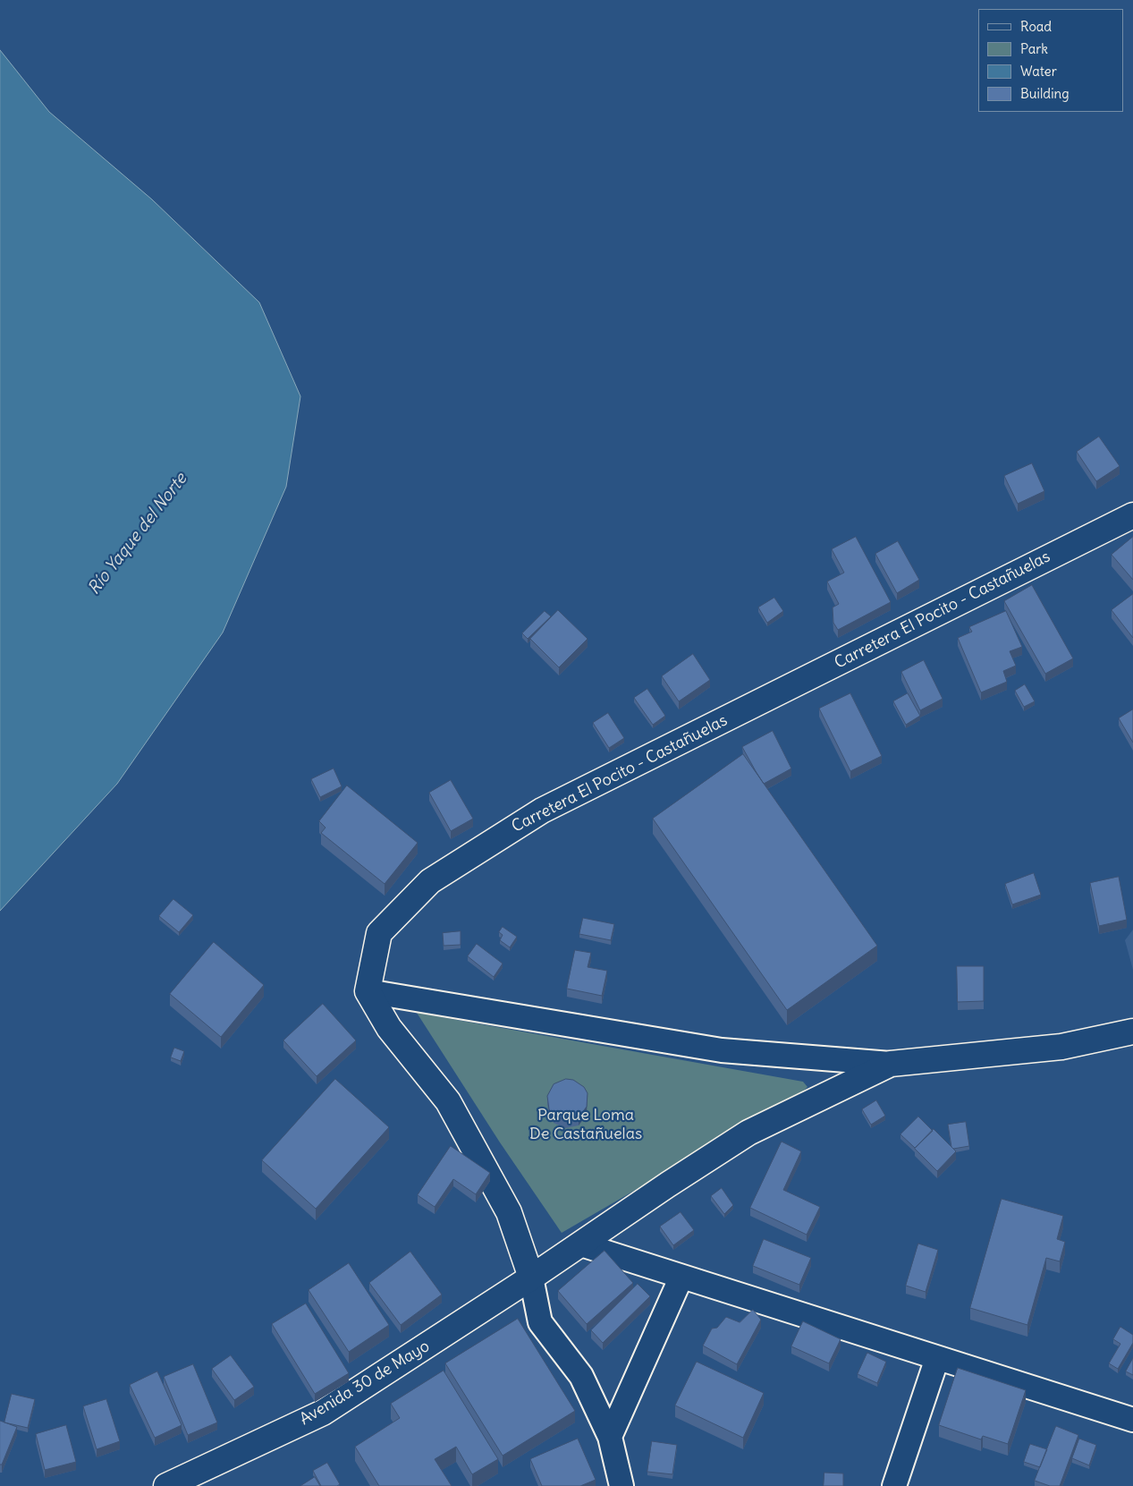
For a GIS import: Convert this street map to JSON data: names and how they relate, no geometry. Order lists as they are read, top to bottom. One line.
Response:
{"streets":{"main road":["Carretera El Pocito - Castañuelas","Avenida 30 de Mayo"]},"water":["Río Yaque del Norte"],"parks":["Parque Loma De Castañuelas"],"legend":["Road","Park","Water","Building"]}
